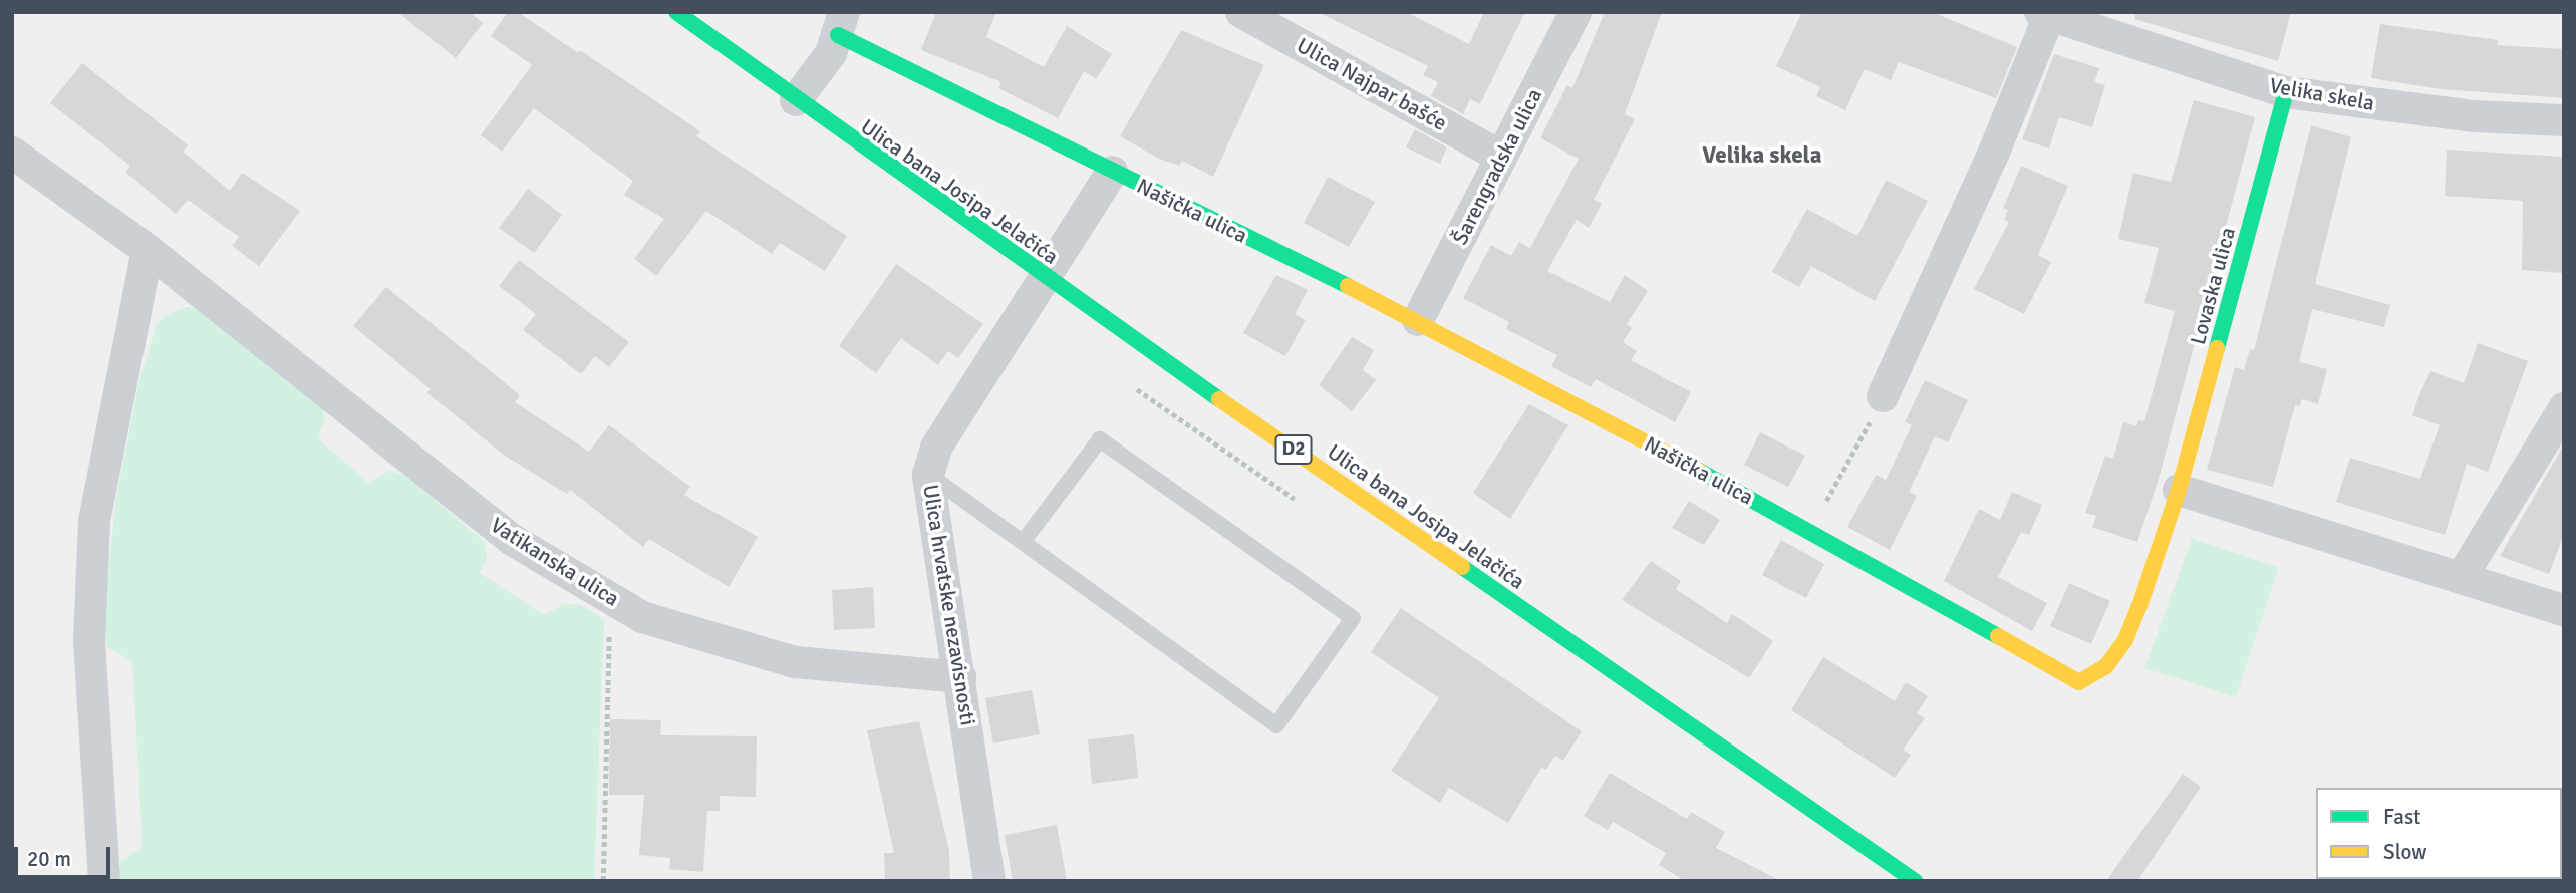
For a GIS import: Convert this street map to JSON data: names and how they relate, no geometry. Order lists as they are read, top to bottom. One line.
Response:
{"streets":{"street":["Ulica Najpar bašće","Velika skela","Šarengradska ulica","Ulica bana Josipa Jelačića","Našička ulica","Lovaska ulica","D2","Vatikanska ulica","Ulica hrvatske nezavisnosti"]},"crossings":[["Ulica Najpar bašće","Šarengradska ulica"],["Velika skela","Lovaska ulica"],["Šarengradska ulica","Našička ulica"],["Ulica bana Josipa Jelačića","Našička ulica"],["Ulica bana Josipa Jelačića","Ulica hrvatske nezavisnosti"],["Našička ulica","Lovaska ulica"],["Našička ulica","Ulica hrvatske nezavisnosti"],["Vatikanska ulica","Ulica hrvatske nezavisnosti"]],"districts":["Velika skela"],"legend":["Fast","Slow"],"scale_bar":"20 m"}
